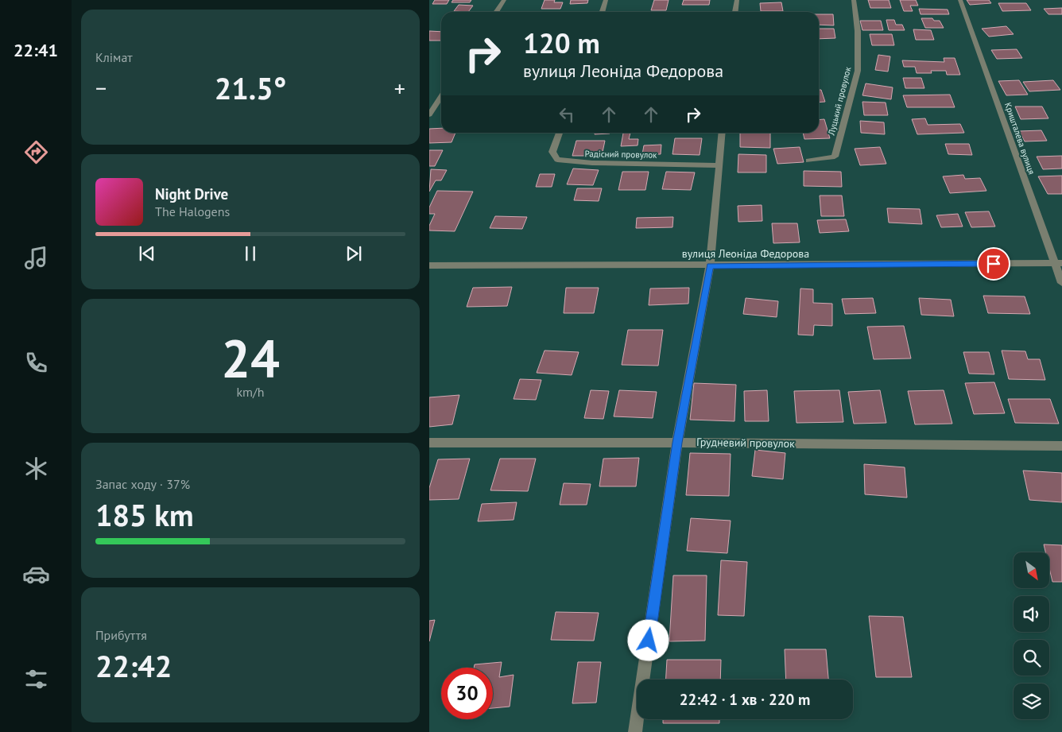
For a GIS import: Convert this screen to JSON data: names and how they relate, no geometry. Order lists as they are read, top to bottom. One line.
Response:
{"streets":{"street":["Луцький провулок","Кришталева вулиця","Радісний провулок","вулиця Леоніда Федорова","Грудневий провулок"]},"crossings":[["Кришталева вулиця","вулиця Леоніда Федорова"]],"north":"bottom right","page":{"tabs":"22:41","tile":["Клімат",["24","km/h"],["Запас ходу · 37%","185 km"],["Прибуття","22:42"]],"turn":["120 m","вулиця Леоніда Федорова"],"heat":["−","21.5°","+"],"song":["Night Drive","The Halogens"],"limit":"30","trip":"22:42 · 1 хв · 220 m"}}
